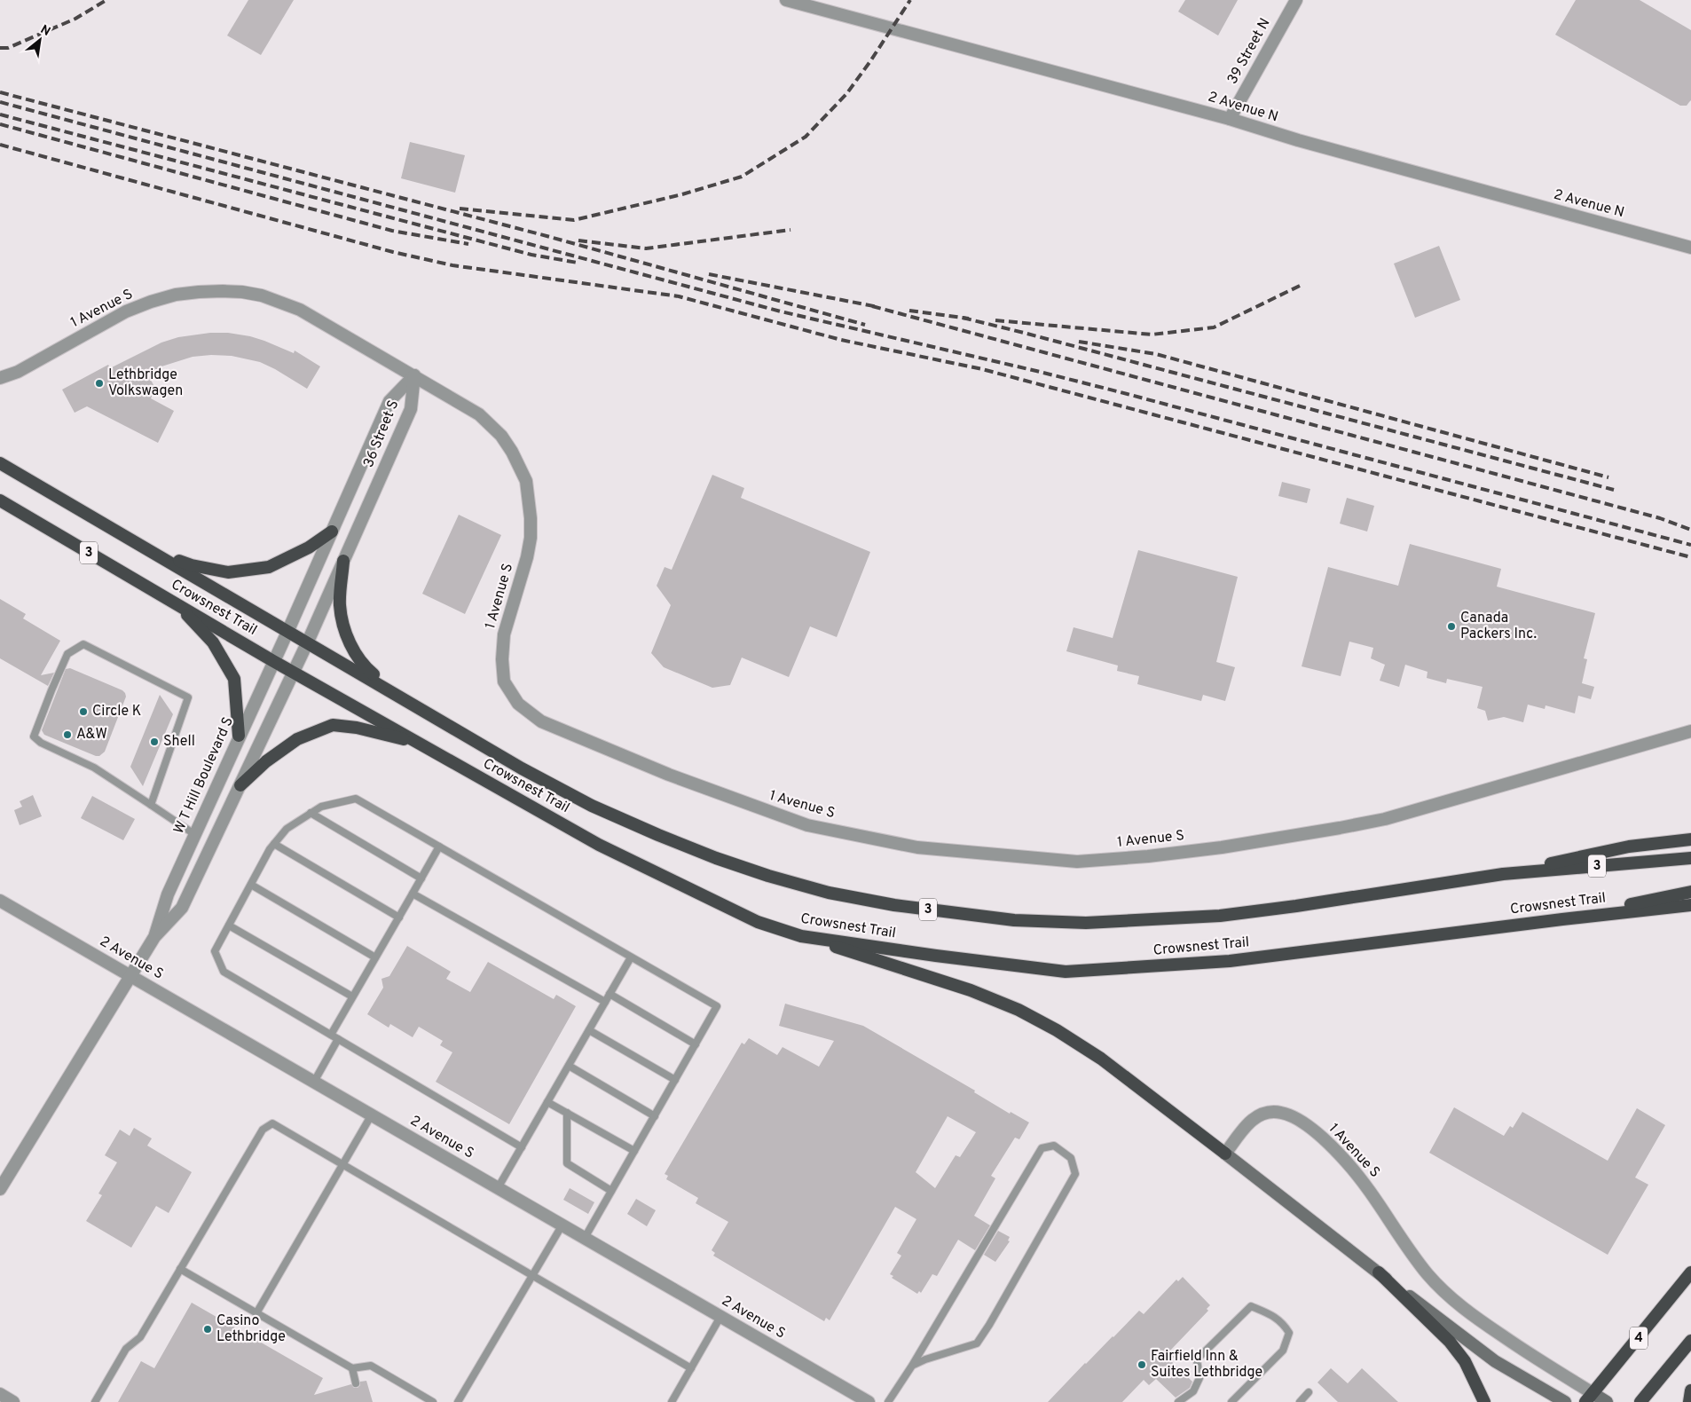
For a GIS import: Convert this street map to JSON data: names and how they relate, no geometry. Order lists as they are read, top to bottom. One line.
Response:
{"streets":{"highway":["3","Crowsnest Trail","4"],"main road":["1 Avenue S"],"street":["39 Street N","2 Avenue N","36 Street S","W T Hill Boulevard S","2 Avenue S"]},"crossings":[["39 Street N","2 Avenue N"],["1 Avenue S","36 Street S"],["1 Avenue S","4"],["36 Street S","Crowsnest Trail"],["36 Street S","W T Hill Boulevard S"],["Crowsnest Trail","W T Hill Boulevard S"],["W T Hill Boulevard S","2 Avenue S"]],"places":["Lethbridge Volkswagen","Canada Packers Inc.","Circle K","A&W","Shell","Casino Lethbridge","Fairfield Inn & Suites Lethbridge"],"north":"top right"}
